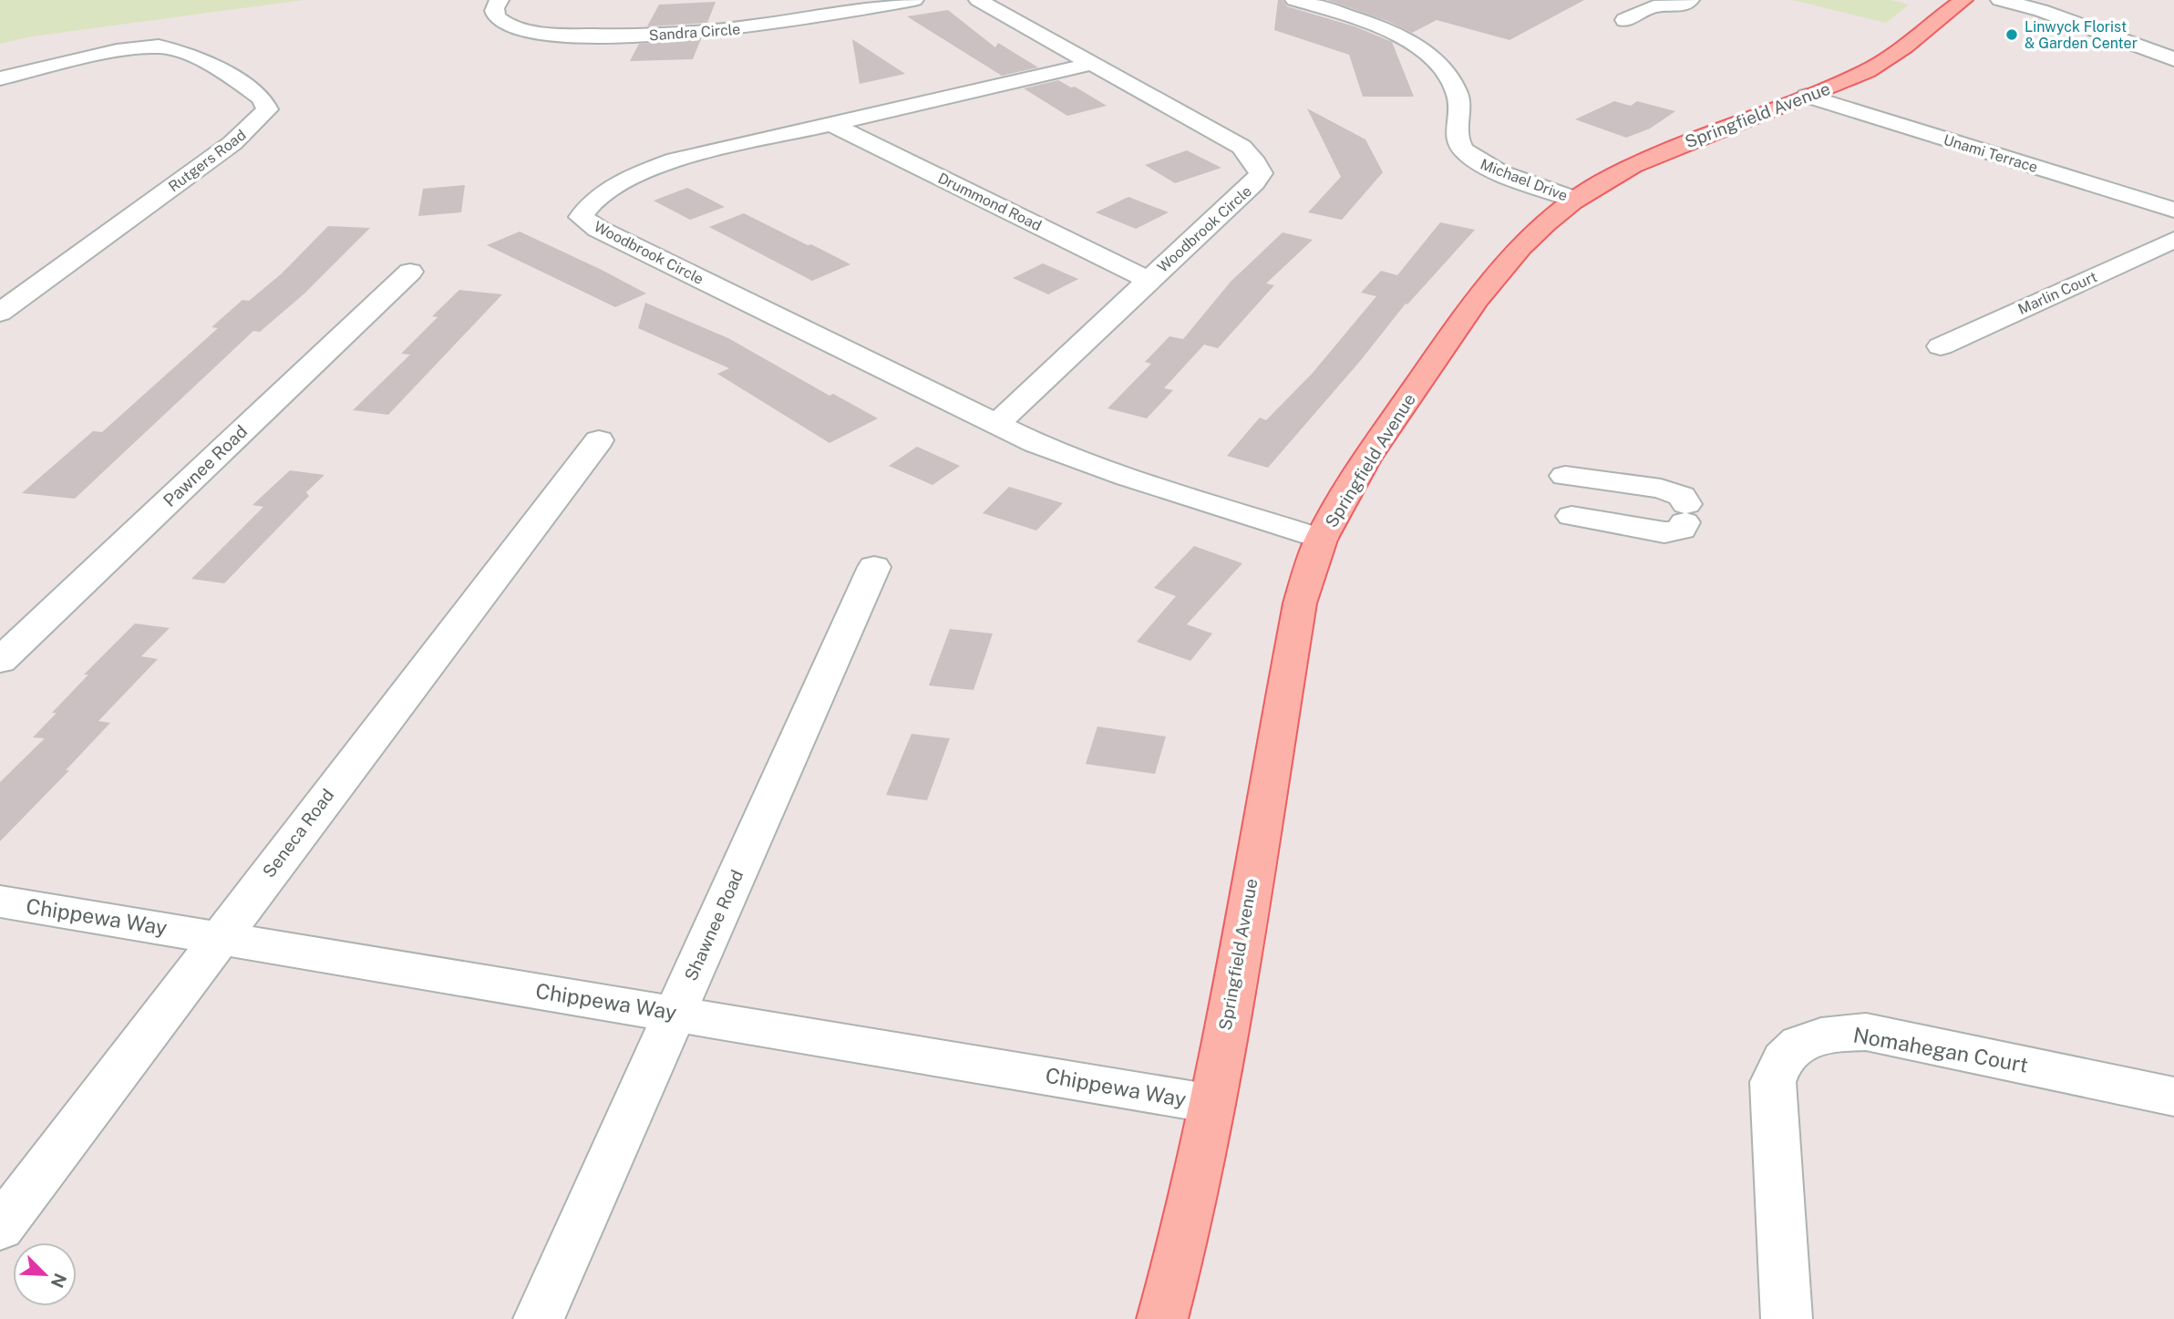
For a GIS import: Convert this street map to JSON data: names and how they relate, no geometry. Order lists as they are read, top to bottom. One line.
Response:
{"streets":{"main road":["Springfield Avenue"],"street":["Sandra Circle","Unami Terrace","Rutgers Road","Michael Drive","Drummond Road","Woodbrook Circle","Marlin Court","Pawnee Road","Seneca Road","Chippewa Way","Shawnee Road","Nomahegan Court"]},"crossings":[["Springfield Avenue","Unami Terrace"],["Springfield Avenue","Michael Drive"],["Springfield Avenue","Woodbrook Circle"],["Springfield Avenue","Chippewa Way"],["Drummond Road","Woodbrook Circle"],["Seneca Road","Chippewa Way"],["Chippewa Way","Shawnee Road"]],"places":["Linwyck Florist & Garden Center"],"north":"bottom right"}
